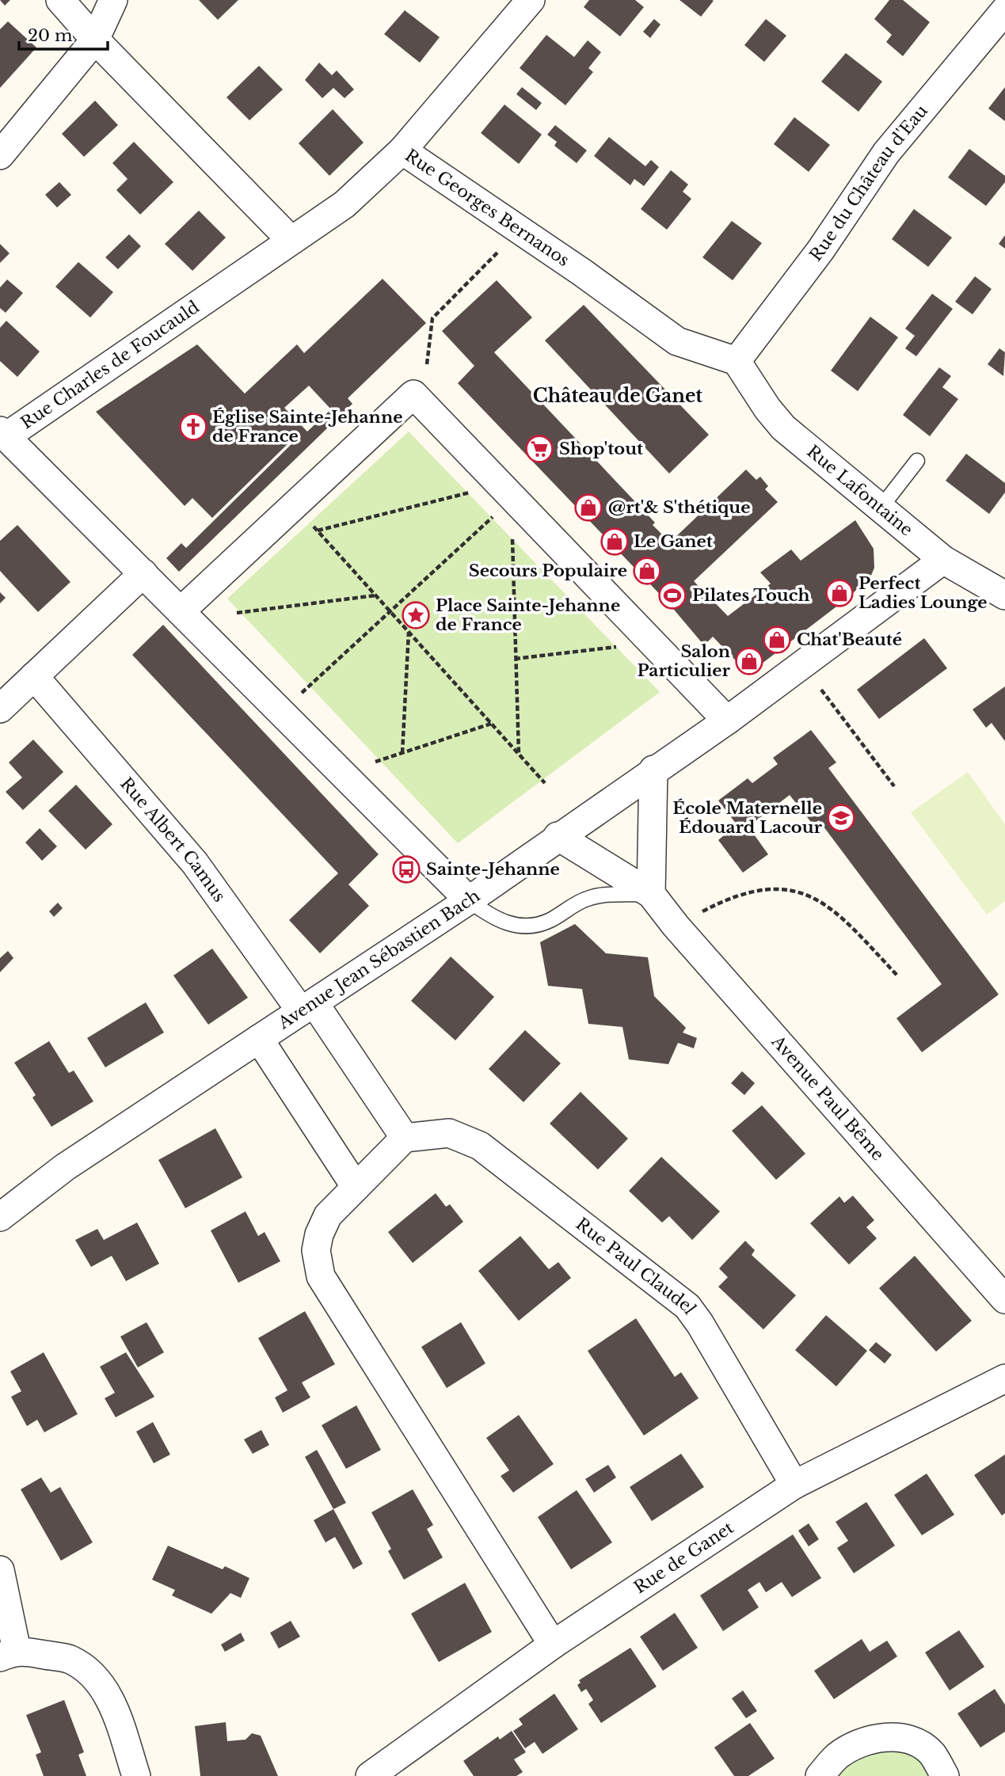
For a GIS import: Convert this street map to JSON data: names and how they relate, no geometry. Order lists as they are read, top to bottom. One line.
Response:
{"streets":{"street":["Rue du Château d'Eau","Rue Georges Bernanos","Rue Charles de Foucauld","Rue Lafontaine","Rue Albert Camus","Avenue Jean Sébastien Bach","Avenue Paul Bême","Rue Paul Claudel","Rue de Ganet"]},"crossings":[["Rue du Château d'Eau","Rue Georges Bernanos"],["Rue du Château d'Eau","Rue Lafontaine"],["Rue Georges Bernanos","Rue Charles de Foucauld"],["Rue Georges Bernanos","Rue Lafontaine"],["Rue Lafontaine","Avenue Jean Sébastien Bach"],["Rue Albert Camus","Avenue Jean Sébastien Bach"],["Avenue Jean Sébastien Bach","Avenue Paul Bême"],["Rue Paul Claudel","Rue de Ganet"]],"districts":["Château de Ganet"],"places":{"church":["Église Sainte-Jehanne de France"],"supermarket":["Shop'tout"],"shop":["@rt'& S'thétique","Le Ganet","Secours Populaire","Perfect Ladies Lounge","Chat'Beauté","Salon Particulier"],"sports":["Pilates Touch"],"place":["Place Sainte-Jehanne de France"],"school or university":["École Maternelle Édouard Lacour"],"bus stop":["Sainte-Jehanne"]},"scale_bar":"20 m"}
